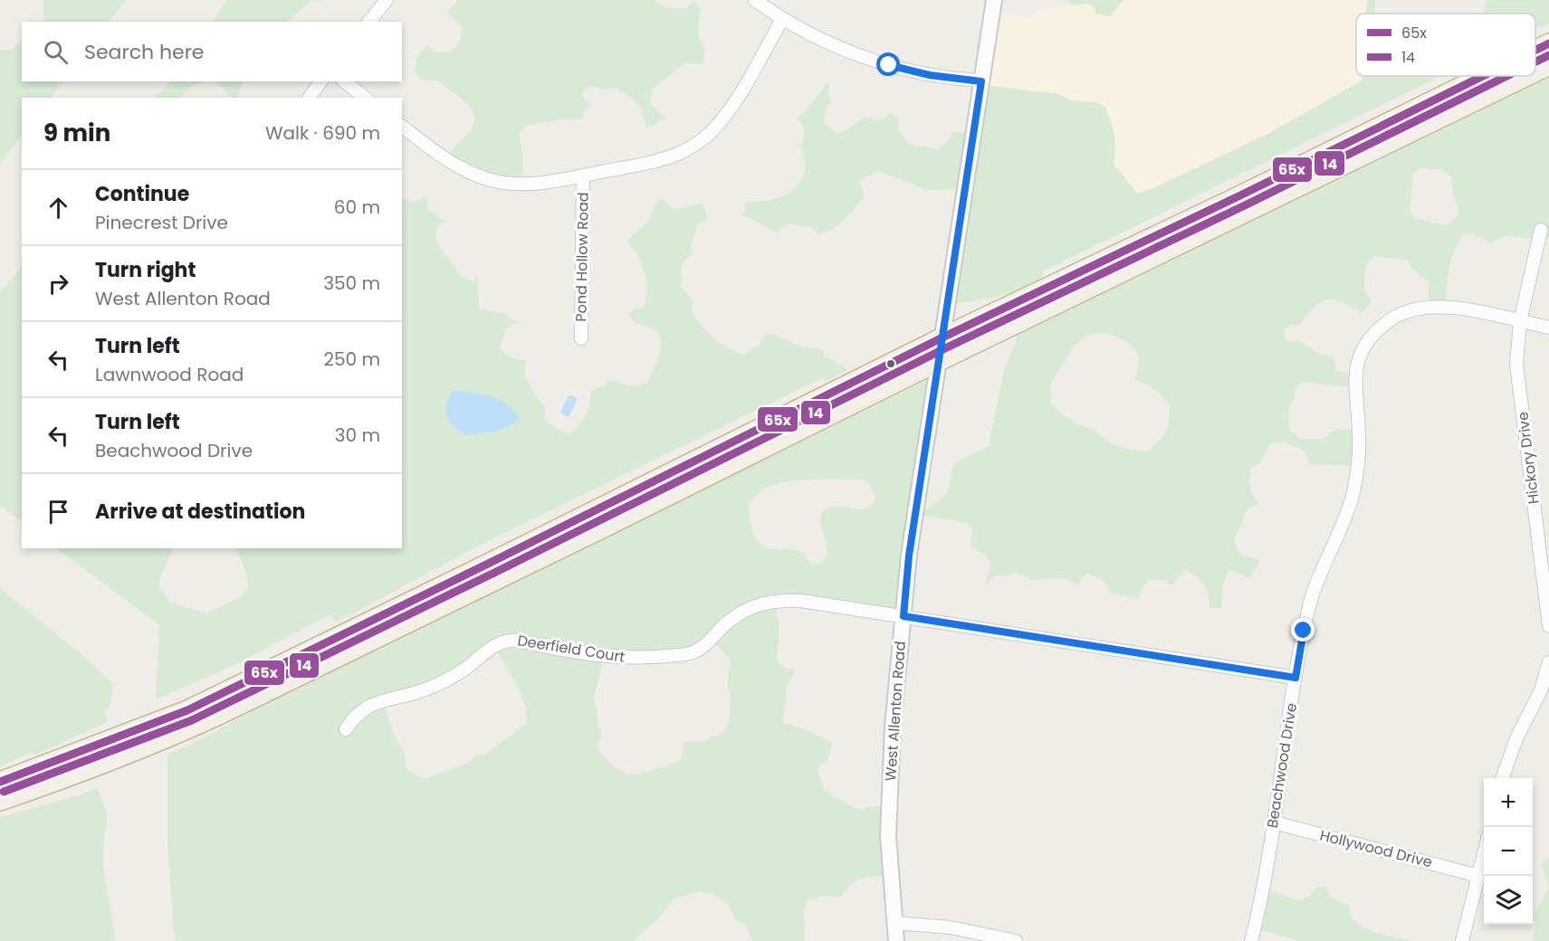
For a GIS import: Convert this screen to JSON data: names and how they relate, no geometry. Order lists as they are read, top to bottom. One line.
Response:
{"streets":{"street":["Pond Hollow Road","Hickory Drive","Deerfield Court","West Allenton Road","Beachwood Drive","Hollywood Drive"]},"crossings":[["Hickory Drive","Beachwood Drive"],["Deerfield Court","West Allenton Road"],["Deerfield Court","Beachwood Drive"],["Beachwood Drive","Hollywood Drive"]],"lines":["transit line 65x","transit line 14"],"legend":["65x","14"],"page":{"search":"Search here","heading":["9 min","Walk · 690 m"],"list":[["Continue","Pinecrest Drive","60 m"],["Turn right","West Allenton Road","350 m"],["Turn left","Lawnwood Road","250 m"],["Turn left","Beachwood Drive","30 m"],"Arrive at destination"],"map_buttons":["+","−"]}}
